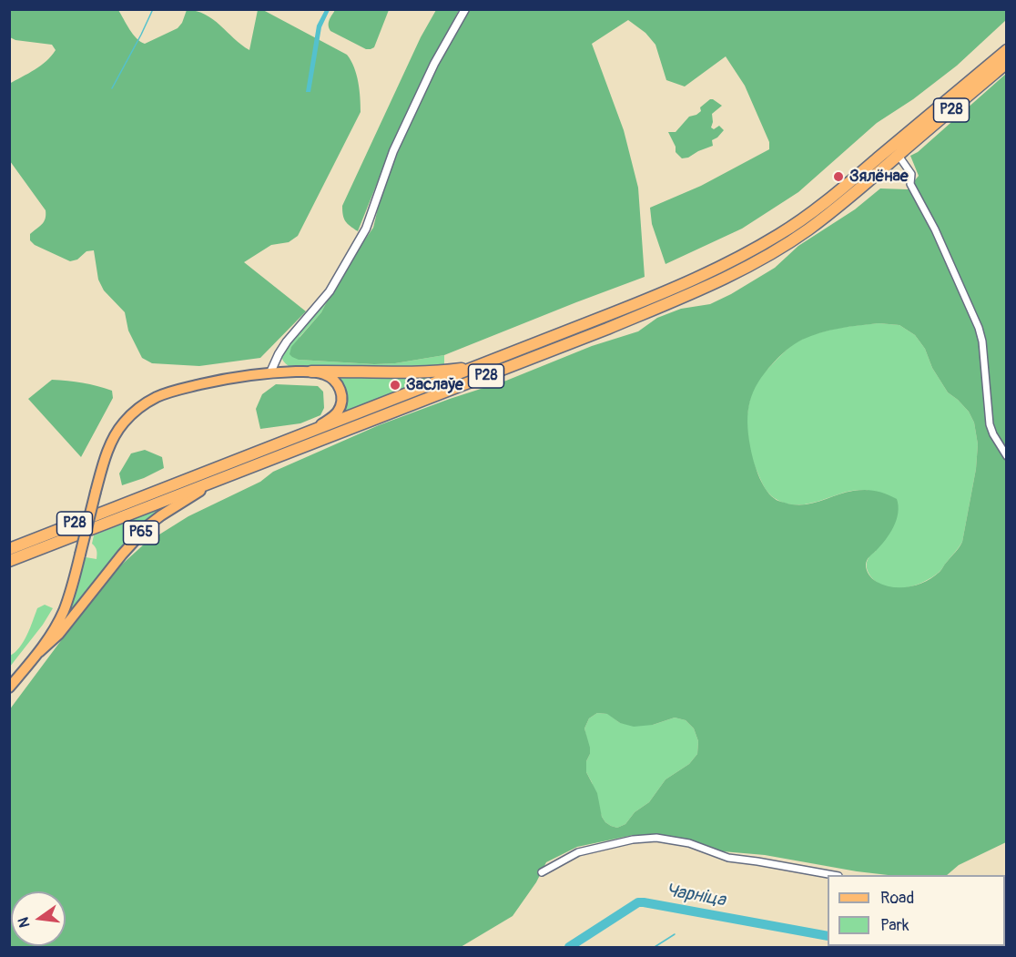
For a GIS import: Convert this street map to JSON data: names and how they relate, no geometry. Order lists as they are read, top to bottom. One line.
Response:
{"streets":{"highway":["Р28","Р65"]},"crossings":[["Р28","Р65"]],"water":["Чарніца"],"places":["Зялёнае","Заслаўе"],"legend":["Road","Park"],"north":"left"}
